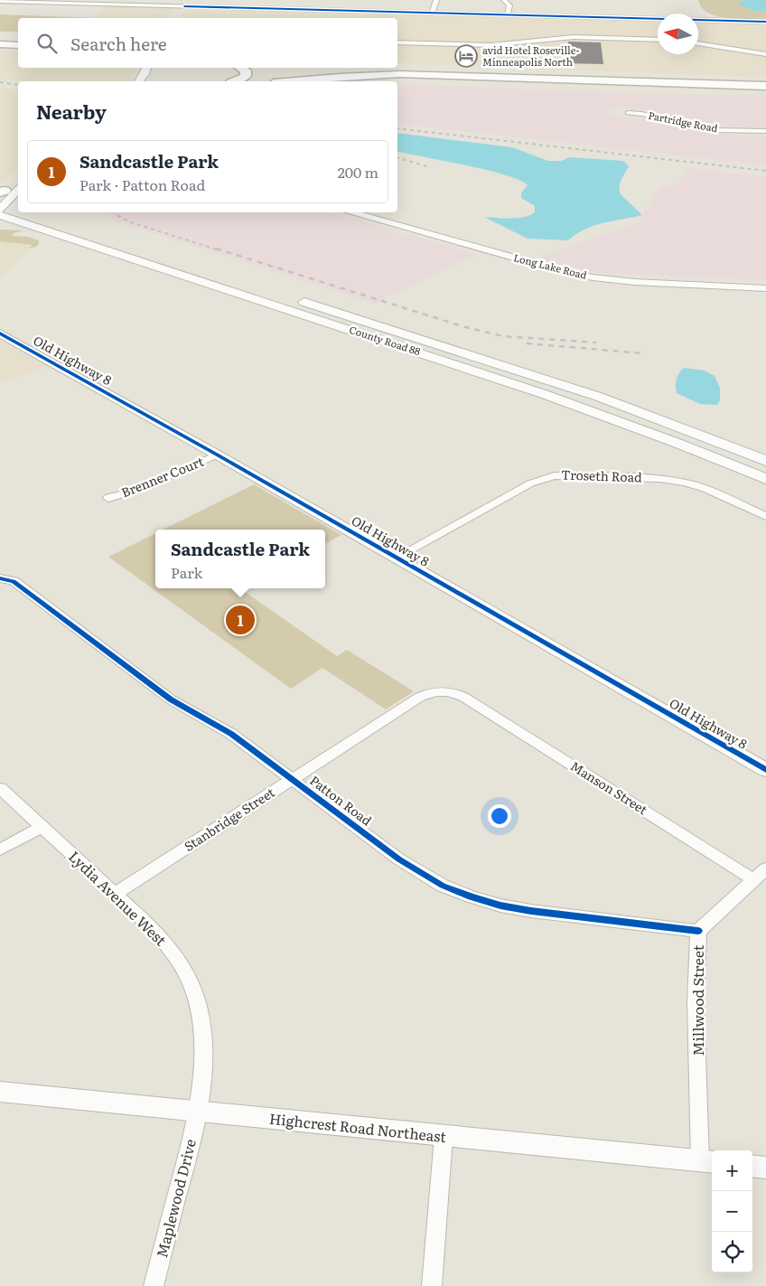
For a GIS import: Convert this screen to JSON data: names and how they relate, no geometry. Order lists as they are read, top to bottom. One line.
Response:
{"streets":{"main road":["County Road 88"],"street":["Partridge Road","Long Lake Road","Old Highway 8","Troseth Road","Brenner Court","Manson Street","Patton Road","Stanbridge Street","Lydia Avenue West","Millwood Street","Highcrest Road Northeast","Maplewood Drive"]},"crossings":[["Old Highway 8","Troseth Road"],["Old Highway 8","Brenner Court"],["Manson Street","Stanbridge Street"],["Manson Street","Millwood Street"],["Patton Road","Stanbridge Street"],["Patton Road","Millwood Street"],["Stanbridge Street","Lydia Avenue West"],["Lydia Avenue West","Highcrest Road Northeast"],["Lydia Avenue West","Maplewood Drive"],["Millwood Street","Highcrest Road Northeast"],["Highcrest Road Northeast","Maplewood Drive"]],"places":{"hotel":["avid Hotel Roseville- Minneapolis North"]},"north":"left","page":{"search":"Search here","heading":"Nearby","list":[{"mark":"1","name":"Sandcastle Park","note":"Park · Patton Road","value":"200 m"}],"popup":["Sandcastle Park","Park"],"pins":"1","map_buttons":["+","−"]}}
